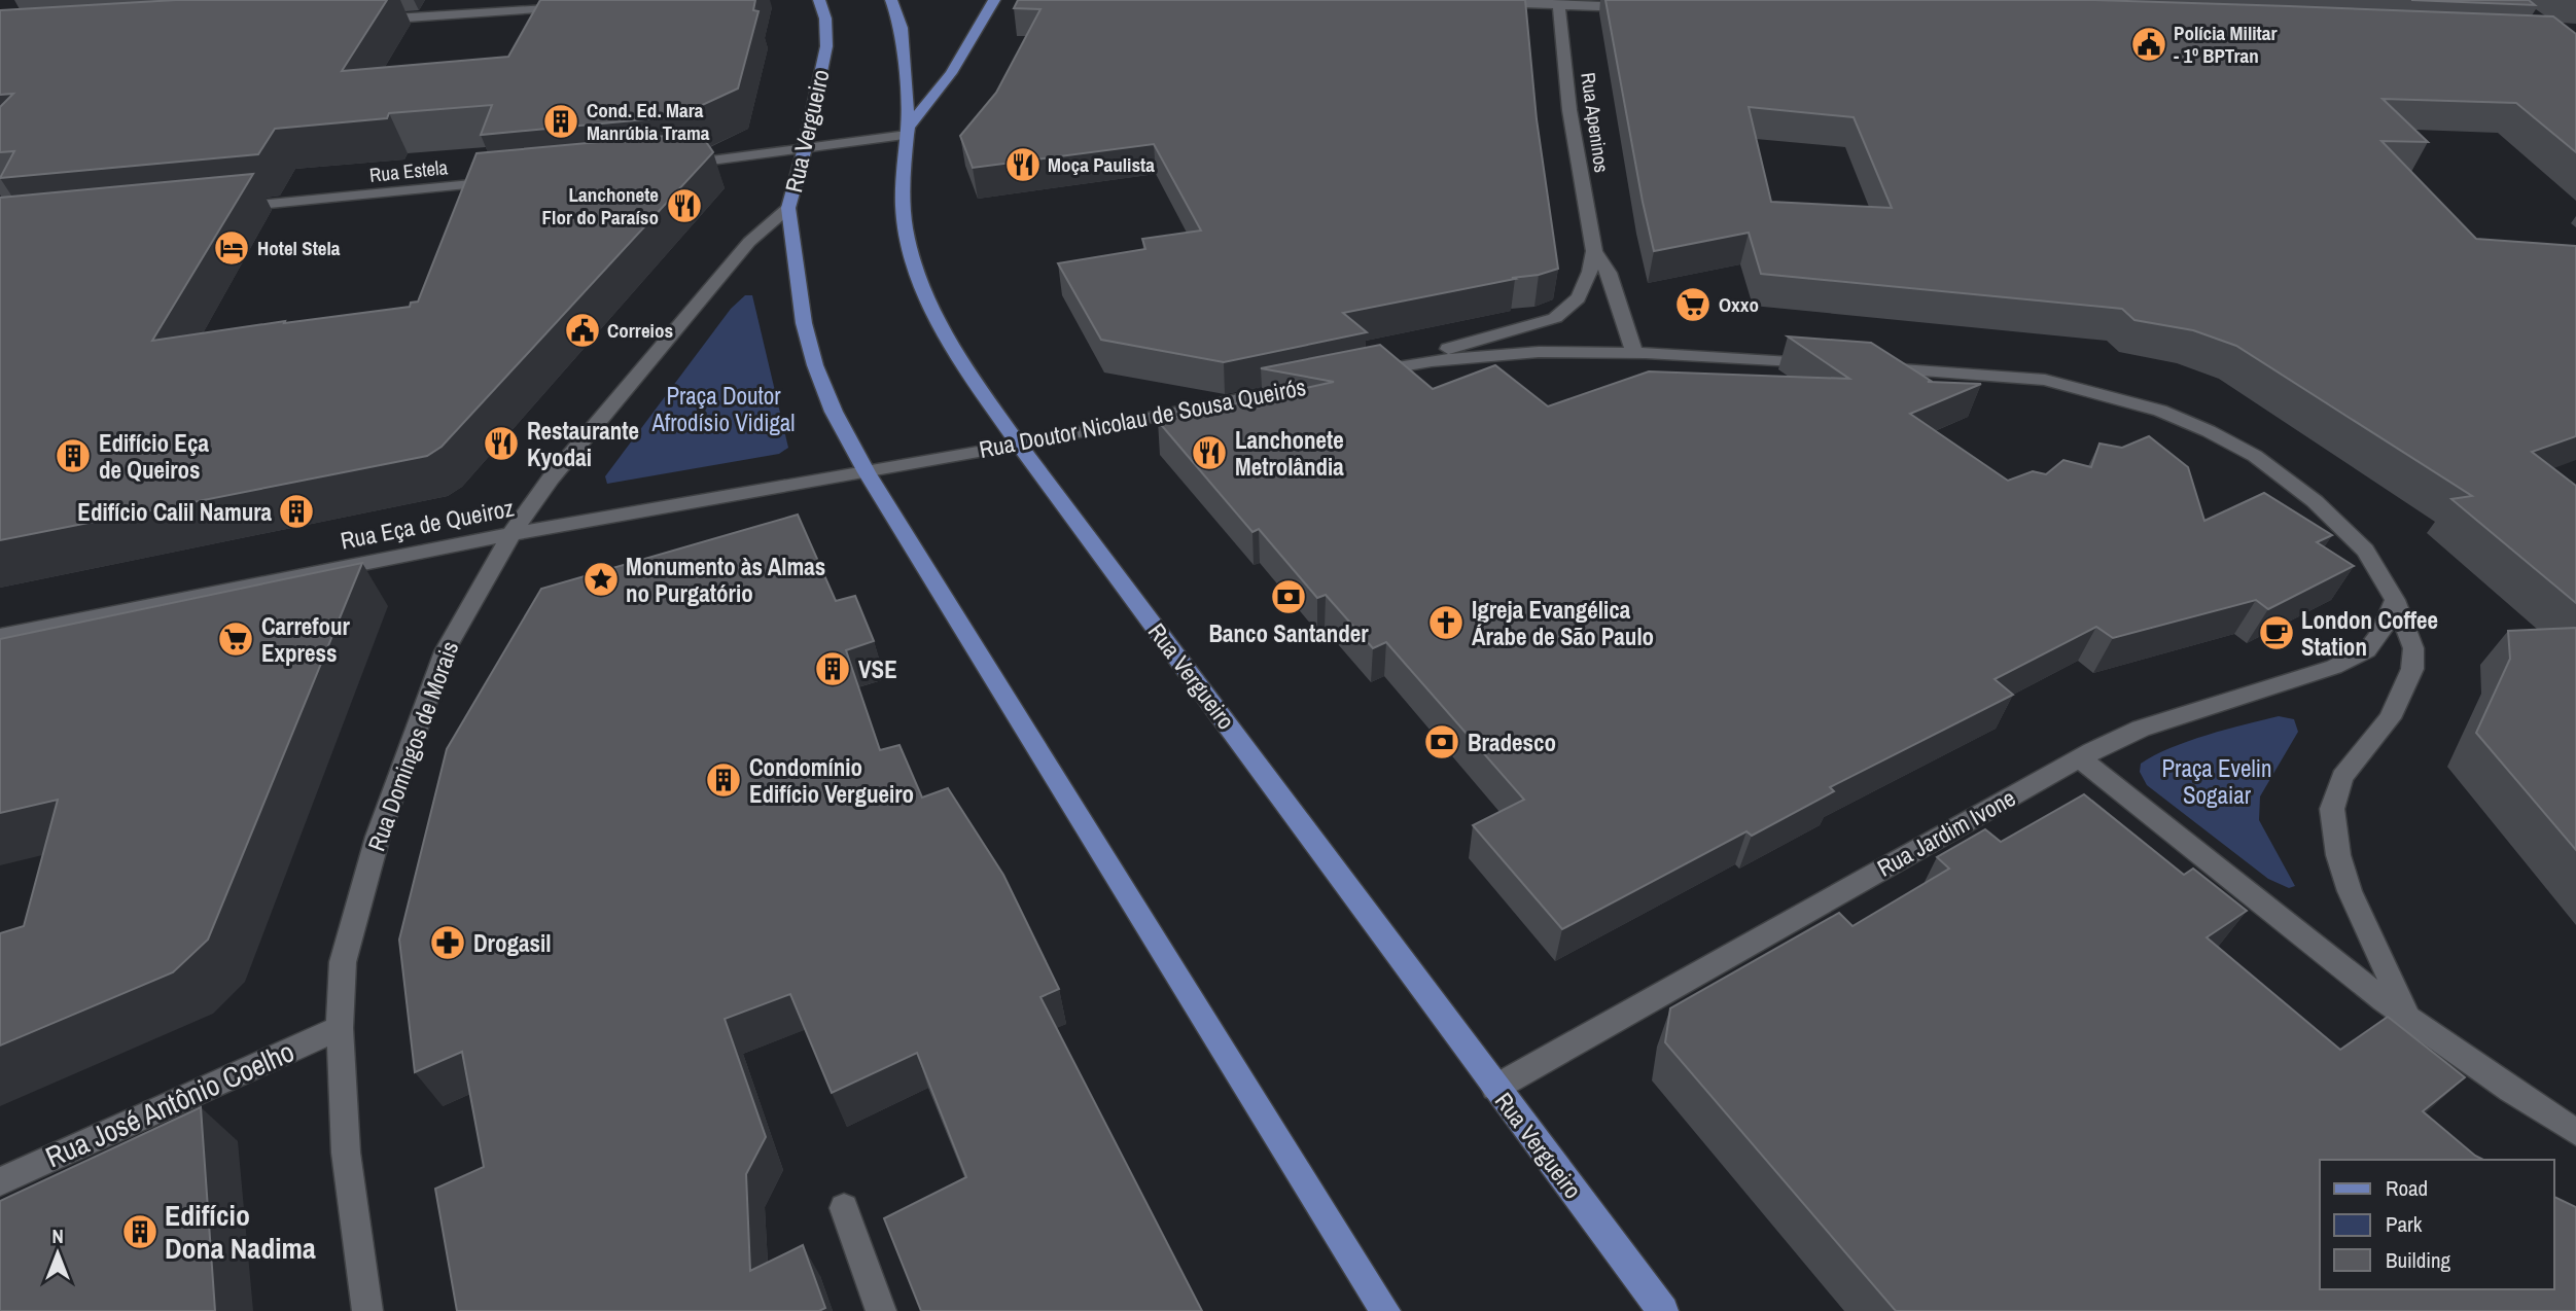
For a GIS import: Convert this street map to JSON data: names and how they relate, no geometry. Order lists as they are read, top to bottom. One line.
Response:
{"streets":{"main road":["Rua Vergueiro"],"street":["Rua Apeninos","Rua Estela","Rua Doutor Nicolau de Sousa Queirós","Rua Eça de Queiroz","Rua Domingos de Morais","Rua Jardim Ivone","Rua José Antônio Coelho"]},"crossings":[["Rua Vergueiro","Rua Doutor Nicolau de Sousa Queirós"],["Rua Vergueiro","Rua Eça de Queiroz"],["Rua Vergueiro","Rua Domingos de Morais"],["Rua Vergueiro","Rua Jardim Ivone"],["Rua Doutor Nicolau de Sousa Queirós","Rua Eça de Queiroz"],["Rua Eça de Queiroz","Rua Domingos de Morais"],["Rua Domingos de Morais","Rua José Antônio Coelho"]],"parks":["Praça Doutor Afrodísio Vidigal","Praça Evelin Sogaiar"],"places":{"public building":["Polícia Militar - 1º BPTran","Correios"],"building":["Cond. Ed. Mara Manrúbia Trama","Edifício Eça de Queiros","Edifício Calil Namura","VSE","Condomínio Edifício Vergueiro","Edifício Dona Nadima"],"restaurant":["Moça Paulista","Lanchonete Flor do Paraíso","Restaurante Kyodai","Lanchonete Metrolândia"],"hotel":["Hotel Stela"],"supermarket":["Oxxo","Carrefour Express"],"place":["Monumento às Almas no Purgatório"],"bank":["Banco Santander","Bradesco"],"church":["Igreja Evangélica Árabe de São Paulo"],"cafe":["London Coffee Station"],"pharmacy":["Drogasil"]},"legend":["Road","Park","Building"],"north":"top"}
